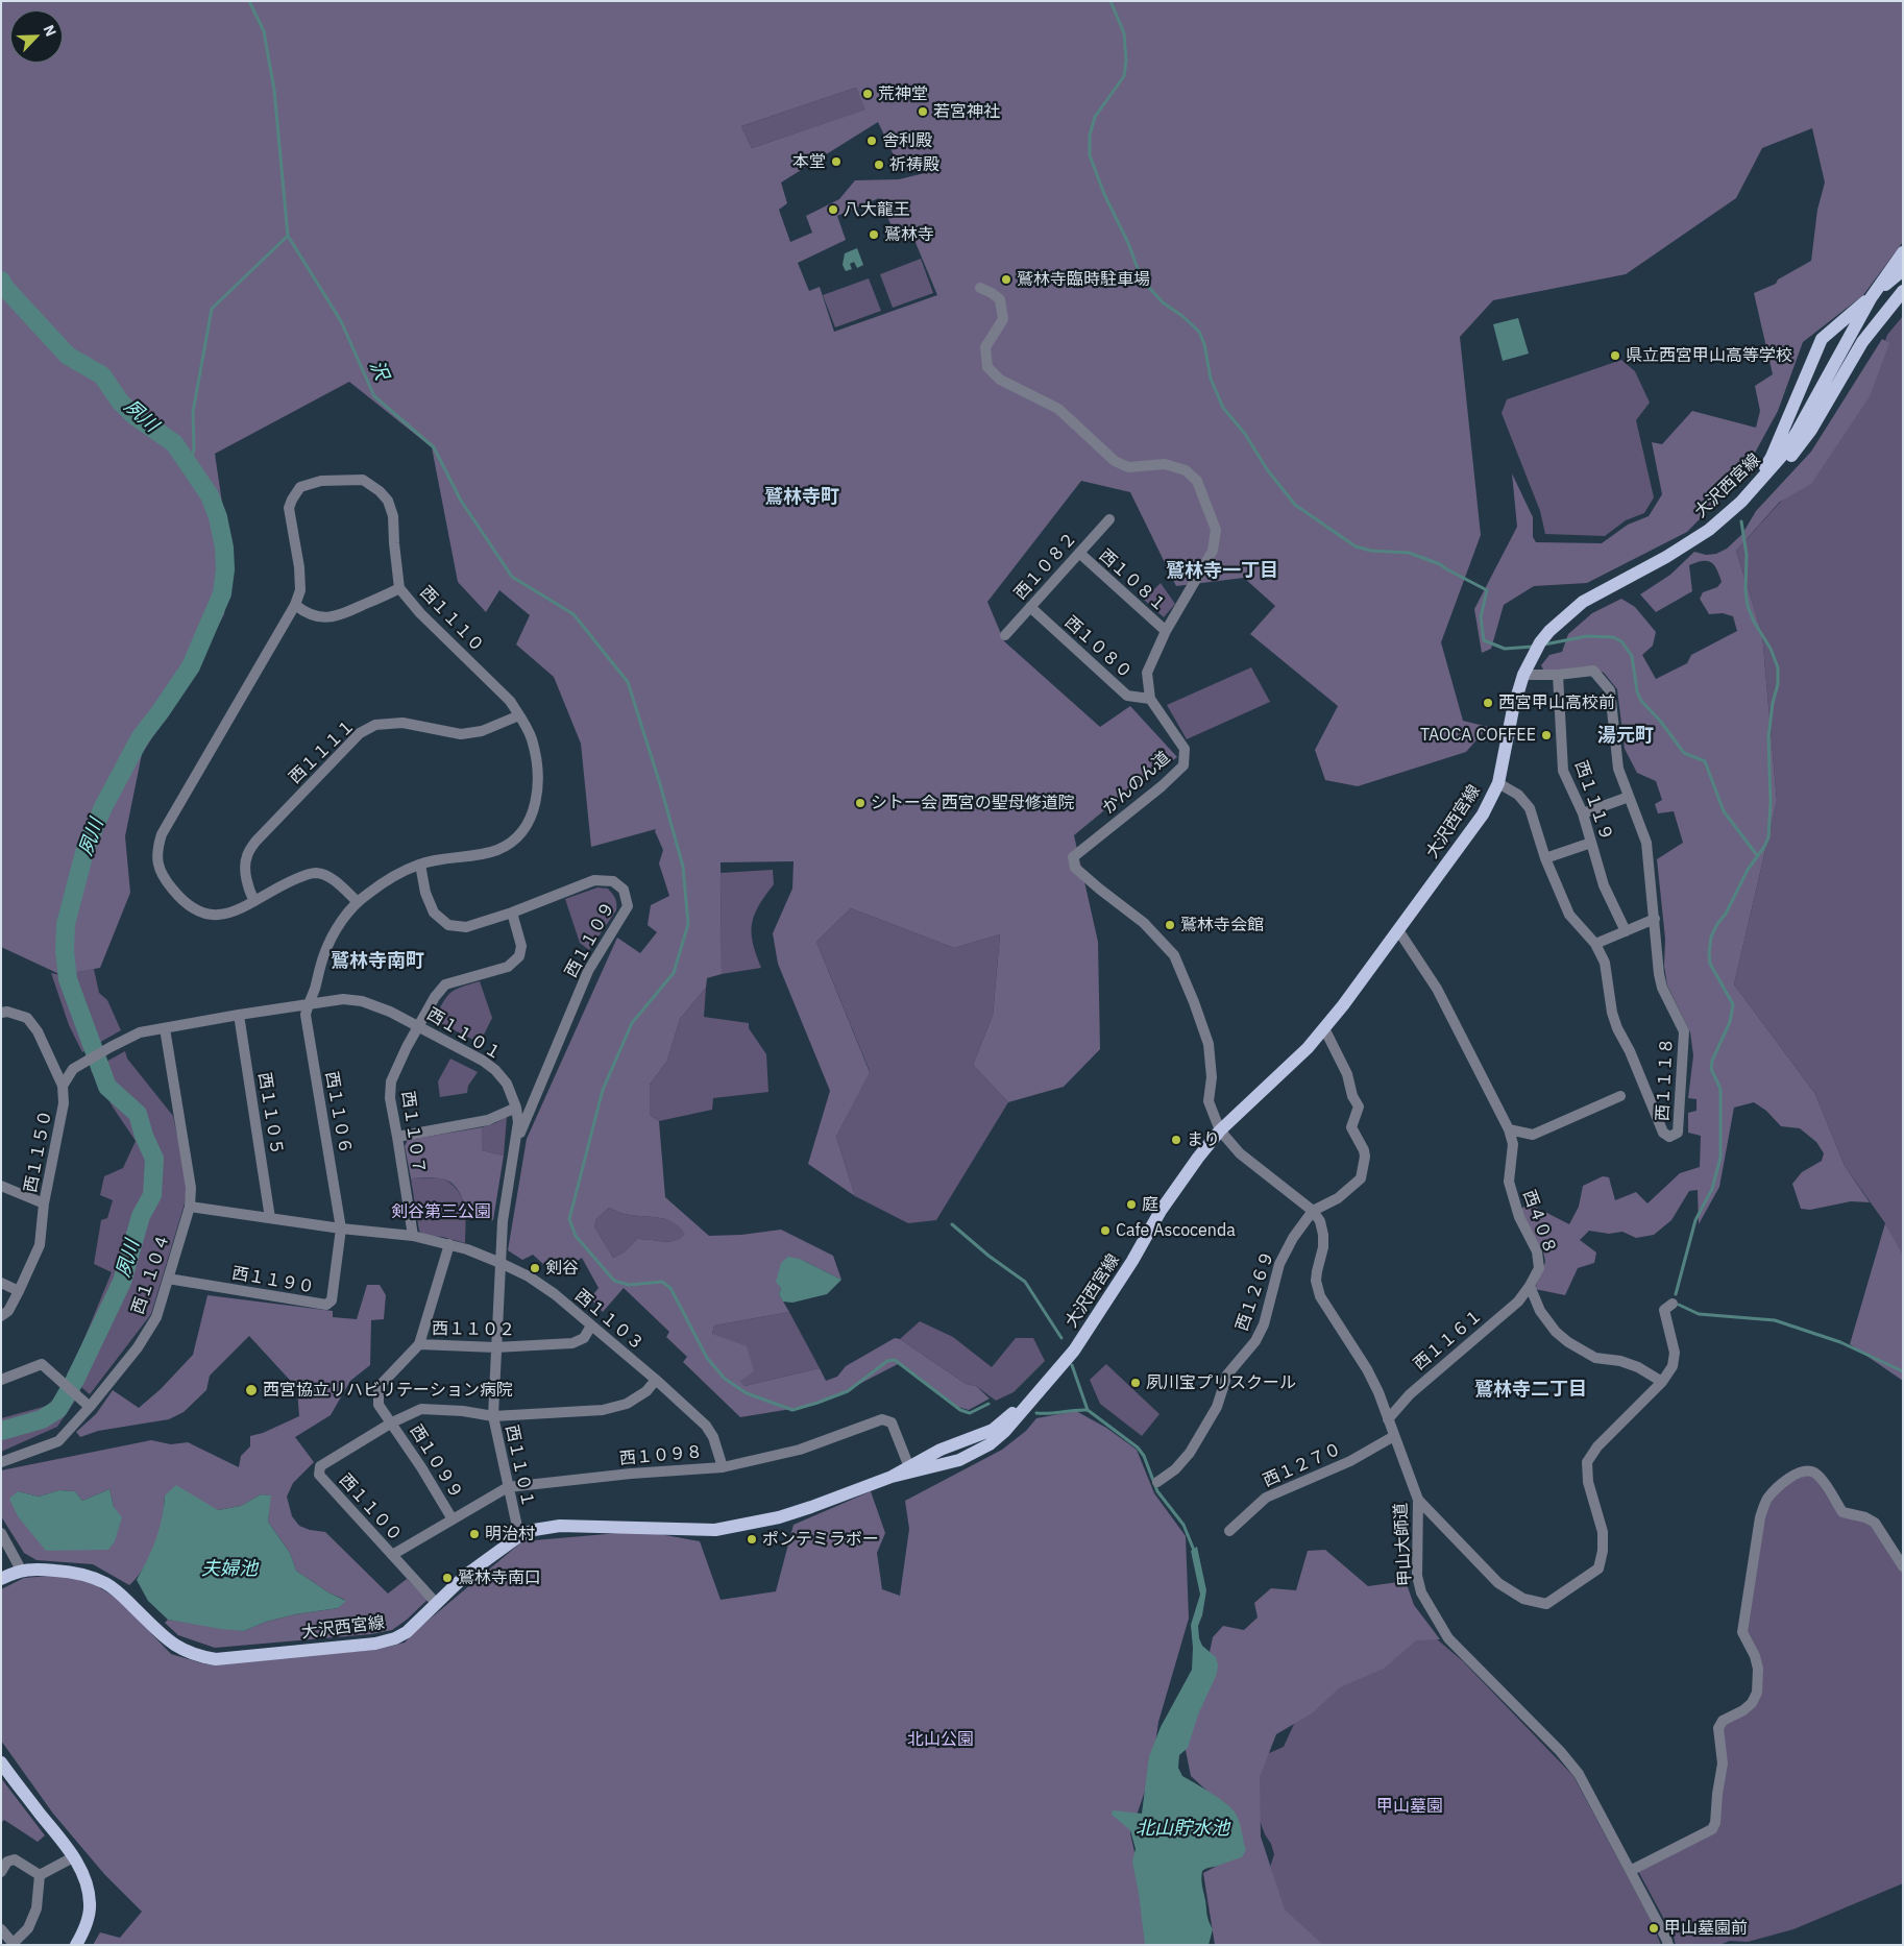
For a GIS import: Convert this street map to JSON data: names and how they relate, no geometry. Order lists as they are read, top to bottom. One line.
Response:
{"streets":{"main road":["大沢西宮線"],"street":["西１０８２","西１０８１","西１１１０","西１０８０","西１１１１","かんのん道","西１１１９","西１１０９","西１１０１","西１１１８","西１１０６","西１１０５","西１１０７","西１１５０","西４０８","西１１０４","西１１９０","西１２６９","西１１０３","西１１０２","西１１６１","西１０９８","西１０９９","西１２７０","西１１００","甲山大師道"]},"crossings":[["大沢西宮線","かんのん道"],["大沢西宮線","西１１０１"],["大沢西宮線","西１１１８"],["大沢西宮線","西４０８"],["大沢西宮線","西１０９８"],["大沢西宮線","西１１００"],["大沢西宮線","甲山大師道"],["西１０８２","西１０８１"],["西１０８２","西１０８０"],["西１０８１","かんのん道"],["西１１１０","西１１１１"],["西１１１０","西１１０９"],["西１１１０","西１１０１"],["西１１１０","西１１０６"],["西１０８０","かんのん道"],["かんのん道","甲山大師道"],["西１１１９","西１１１８"],["西１１０９","西１１０１"],["西１１０９","西１１０７"],["西１１０１","西１１０６"],["西１１０１","西１１０５"],["西１１０１","西１１０７"],["西１１０１","西１１５０"],["西１１０１","西１１０４"],["西１１０１","西１１０３"],["西１１０１","西１１０２"],["西１１０１","西１０９８"],["西１１０１","西１１００"],["西１１０６","西１１９０"],["西１１０６","西１１０３"],["西１１０５","西１１０３"],["西１１０７","西１１０３"],["西４０８","西１１６１"],["西１１０４","西１１９０"],["西１１０４","西１１０３"],["西１１９０","西１１０３"],["西１２６９","甲山大師道"],["西１１０３","西１１０２"],["西１１０３","西１０９８"],["西１１０３","西１１００"],["西１１０２","西１０９９"],["西１１６１","甲山大師道"],["西１０９８","西１０９９"],["西１０９８","西１１００"],["西１０９９","西１１００"],["西１２７０","甲山大師道"]],"districts":["鷲林寺町","鷲林寺一丁目","湯元町","鷲林寺南町","鷲林寺二丁目"],"water":["沢","夙川","夫婦池","北山貯水池"],"parks":["剣谷第三公園","北山公園","甲山墓園"],"places":["荒神堂","若宮神社","舎利殿","本堂","祈祷殿","八大龍王","鷲林寺","鷲林寺臨時駐車場","県立西宮甲山高等学校","西宮甲山高校前","TAOCA COFFEE","シトー会 西宮の聖母修道院","鷲林寺会館","まり","庭","Cafe Ascocenda","剣谷","夙川宝プリスクール","西宮協立リハビリテーション病院","明治村","ポンテミラボー","鷲林寺南口","甲山墓園前"],"north":"top right"}
